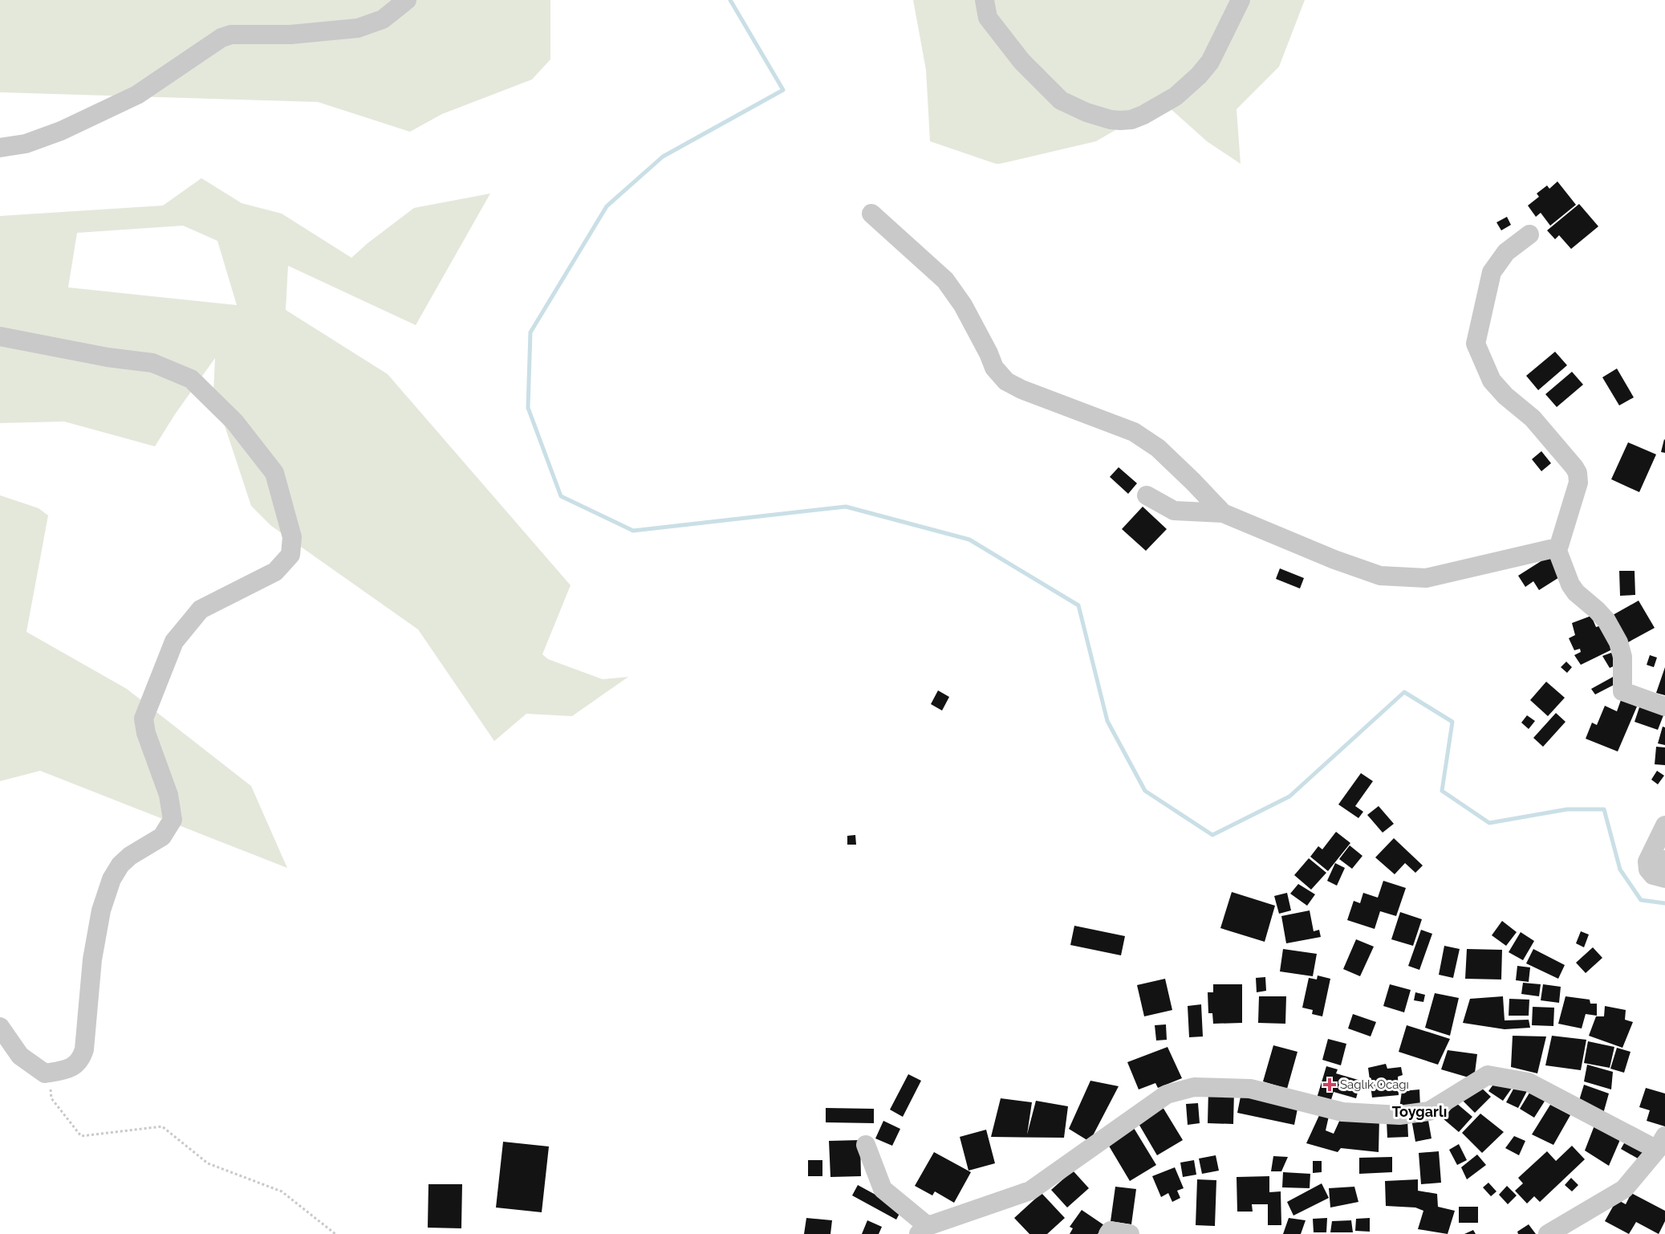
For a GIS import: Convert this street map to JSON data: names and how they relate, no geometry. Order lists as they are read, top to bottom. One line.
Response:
{"districts":["Toygarlı"],"places":{"health":["Saglık Ocagı"]}}
